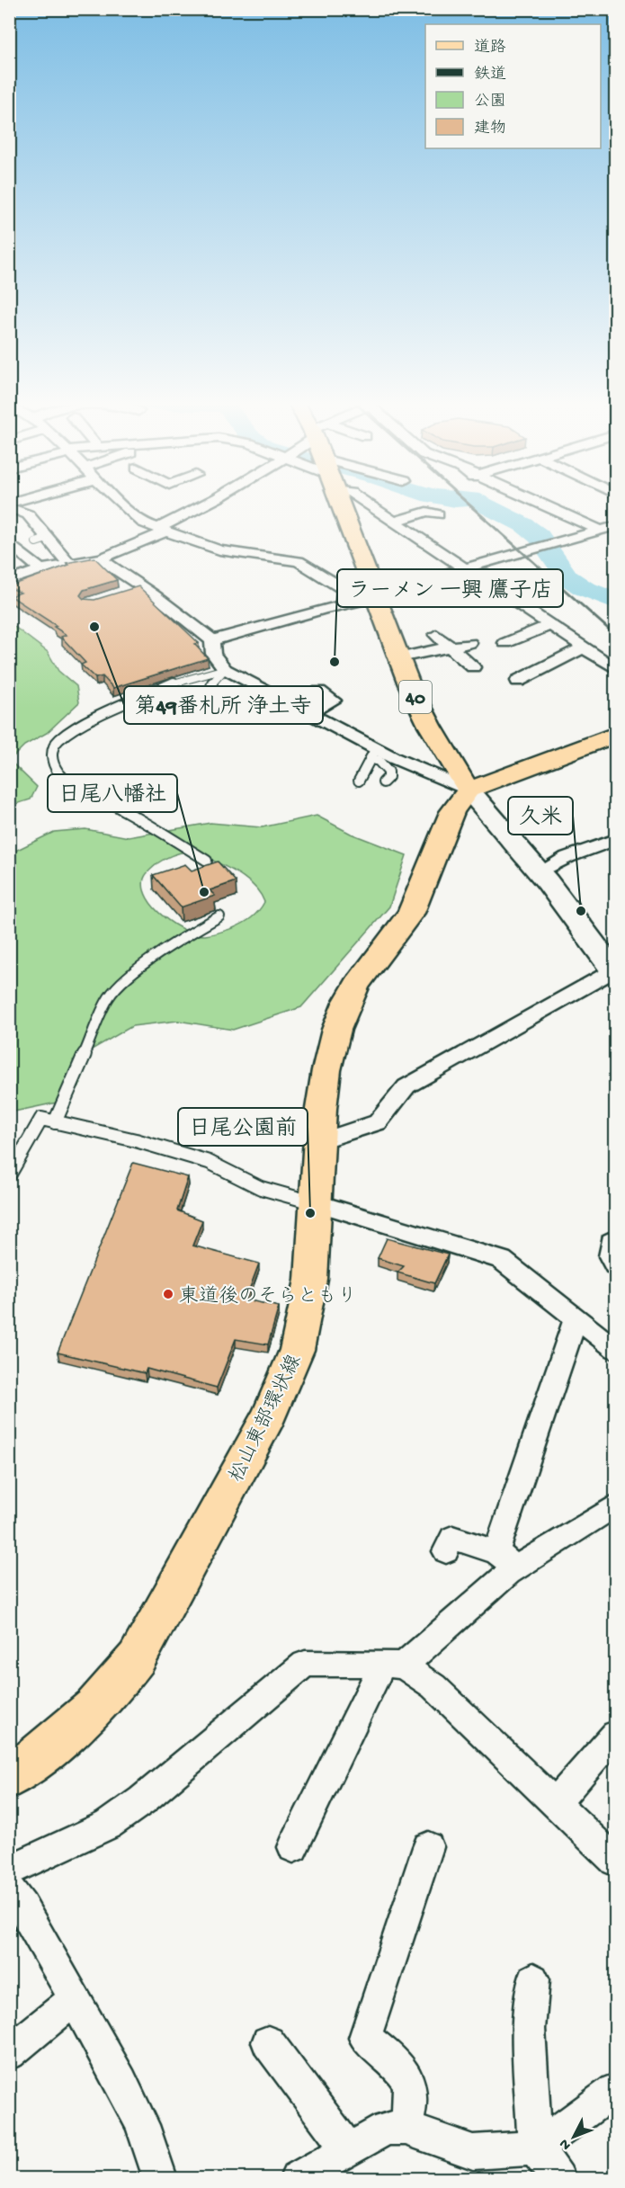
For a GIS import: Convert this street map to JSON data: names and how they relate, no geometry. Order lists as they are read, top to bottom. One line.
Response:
{"streets":{"main road":["40","松山東部環状線"]},"crossings":[["40","松山東部環状線"]],"places":["第49番札所 浄土寺","ラーメン 一興 鷹子店","日尾八幡社","久米","日尾公園前","東道後のそらともり"],"legend":["道路","鉄道","公園","建物"],"north":"bottom left"}
